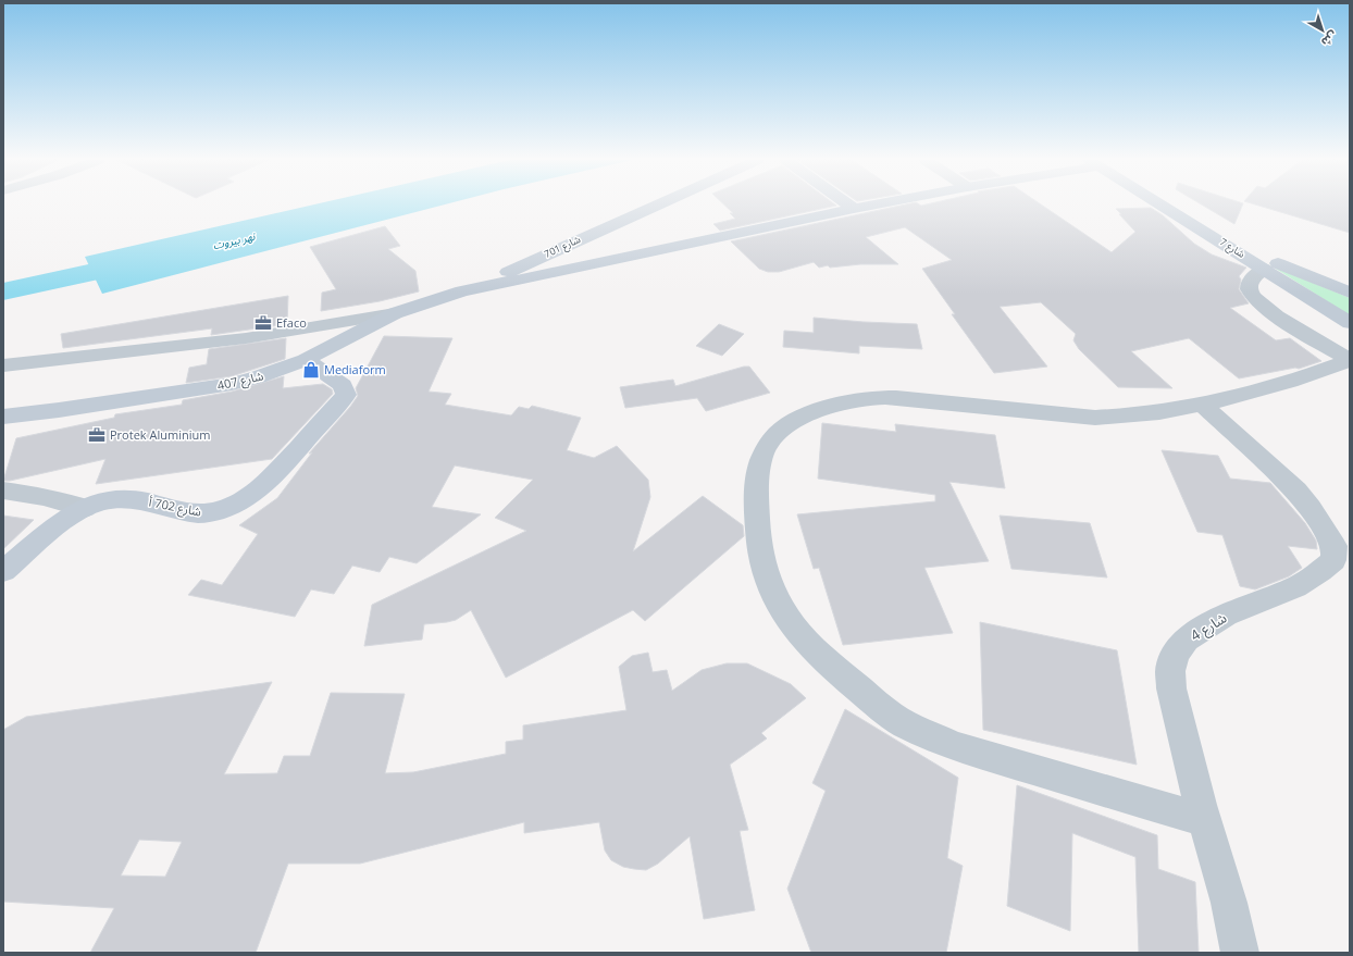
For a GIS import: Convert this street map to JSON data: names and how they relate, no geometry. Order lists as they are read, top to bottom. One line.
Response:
{"streets":{"street":["شارع 701","شارع 7","شارع 407","شارع 702 أ","شارع 4"]},"crossings":[["شارع 701","شارع 407"],["شارع 407","شارع 702 أ"]],"water":["نهر بيروت"],"places":{"office":["Efaco","Protek Aluminium"],"shop":["Mediaform"]},"north":"bottom right"}
